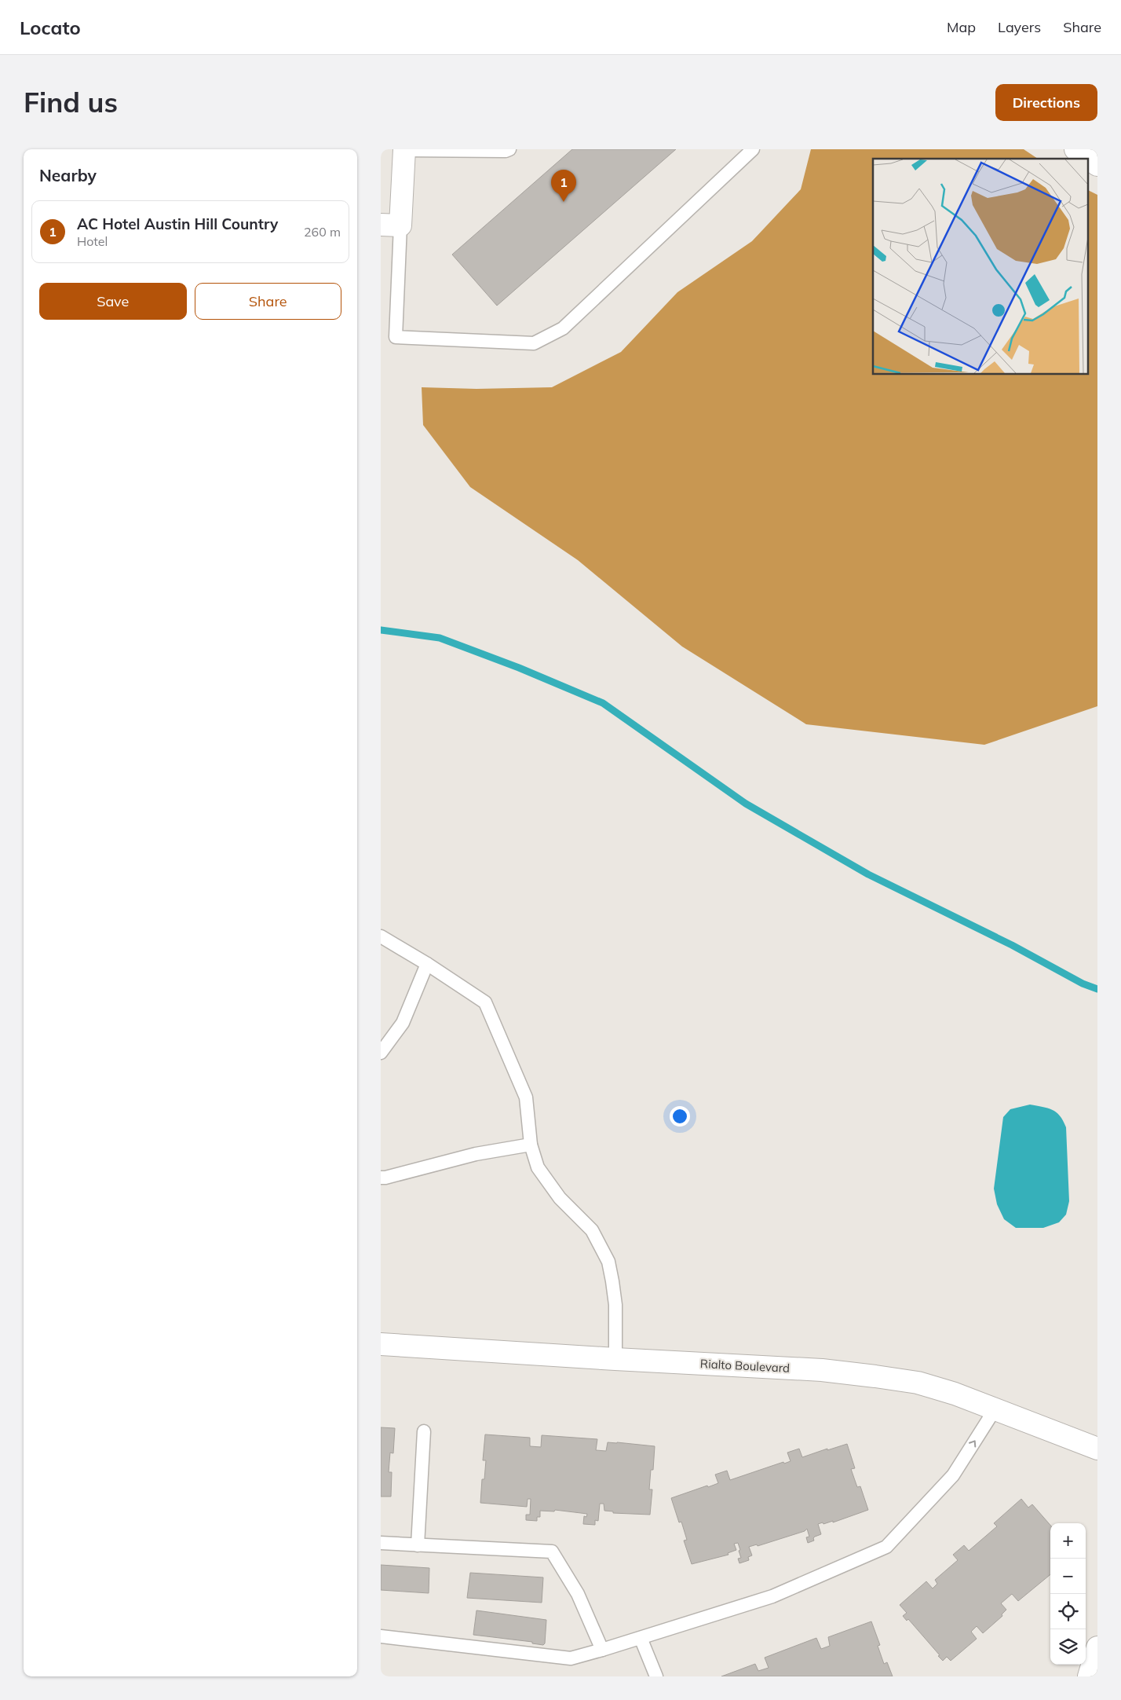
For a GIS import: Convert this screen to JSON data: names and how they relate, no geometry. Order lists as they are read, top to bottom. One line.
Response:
{"streets":{"street":["Rialto Boulevard"]},"page":{"header":"Locato","nav":["Map","Layers","Share"],"buttons":["Directions",["Save","Share"]],"title":"Find us","heading":"Nearby","pins":"1","list":[{"mark":"1","name":"AC Hotel Austin Hill Country","note":"Hotel","value":"260 m"}],"map_buttons":["+","−"]}}
